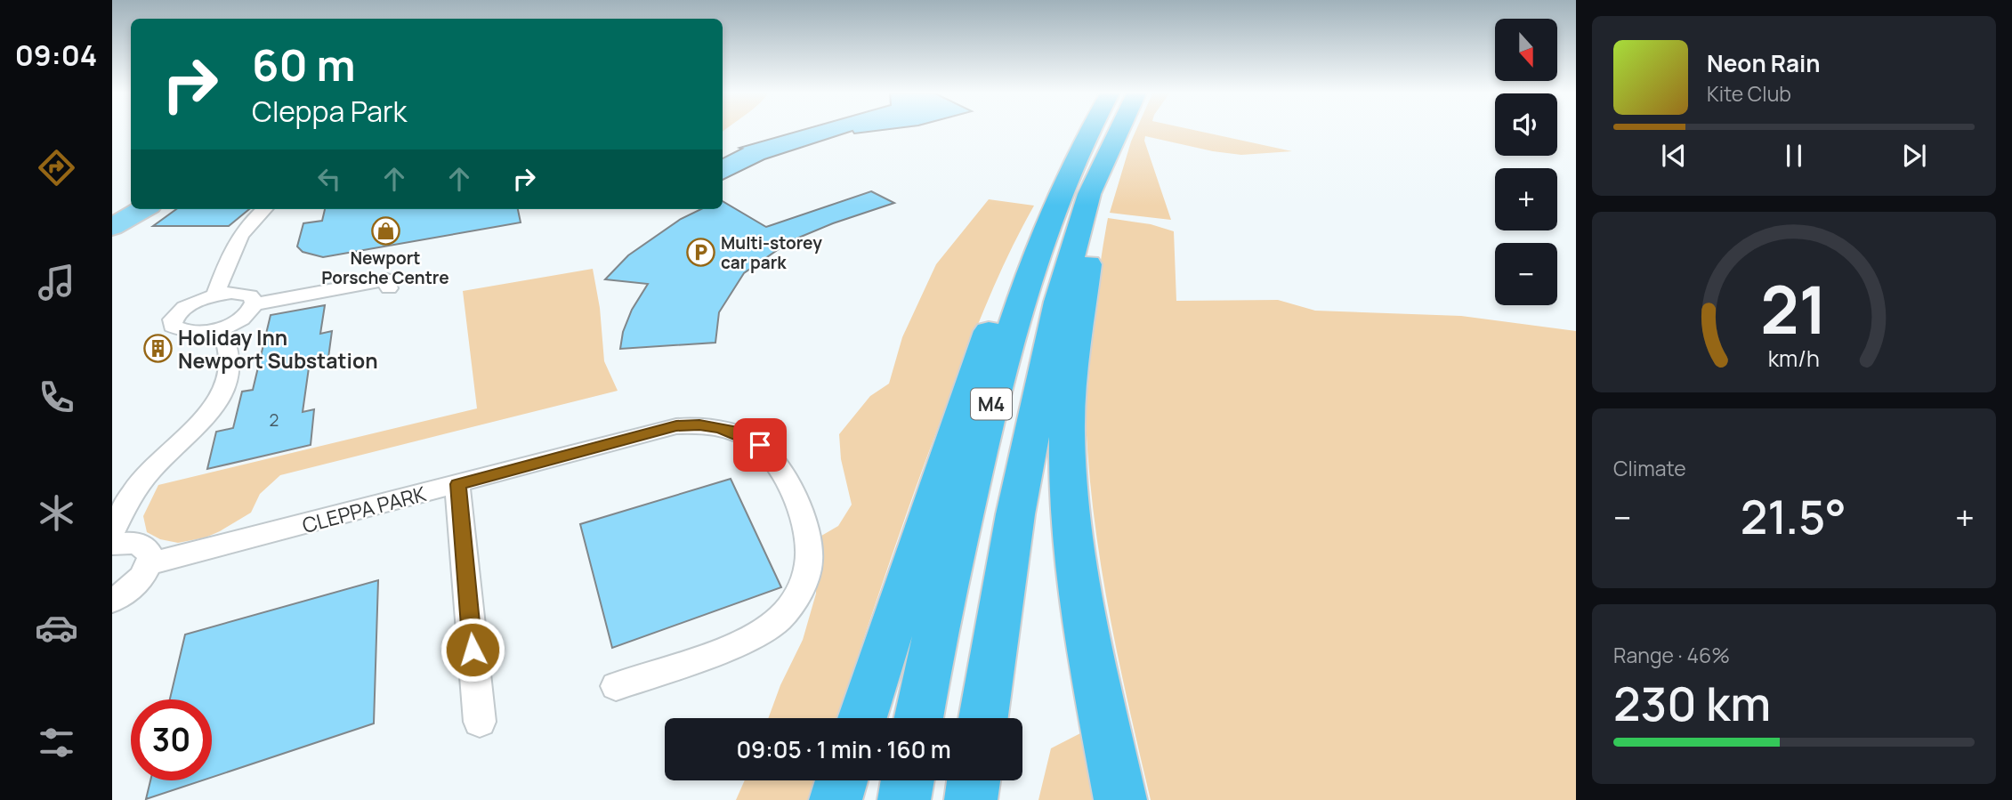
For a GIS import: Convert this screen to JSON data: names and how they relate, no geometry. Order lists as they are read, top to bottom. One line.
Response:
{"streets":{"highway":["M4"],"street":["CLEPPA PARK"]},"places":{"shop":["Newport Porsche Centre"],"parking":["Multi-storey car park"],"building":["Holiday Inn Newport Substation"]},"house_numbers":["2"],"north":"bottom","page":{"tabs":"09:04","map_buttons":["+","−"],"turn":["60 m","Cleppa Park"],"song":["Neon Rain","Kite Club"],"tile":["Climate",["Range · 46%","230 km"]],"heat":["−","21.5°","+"],"limit":"30","trip":"09:05 · 1 min · 160 m","gauge":["21","km/h"]}}
